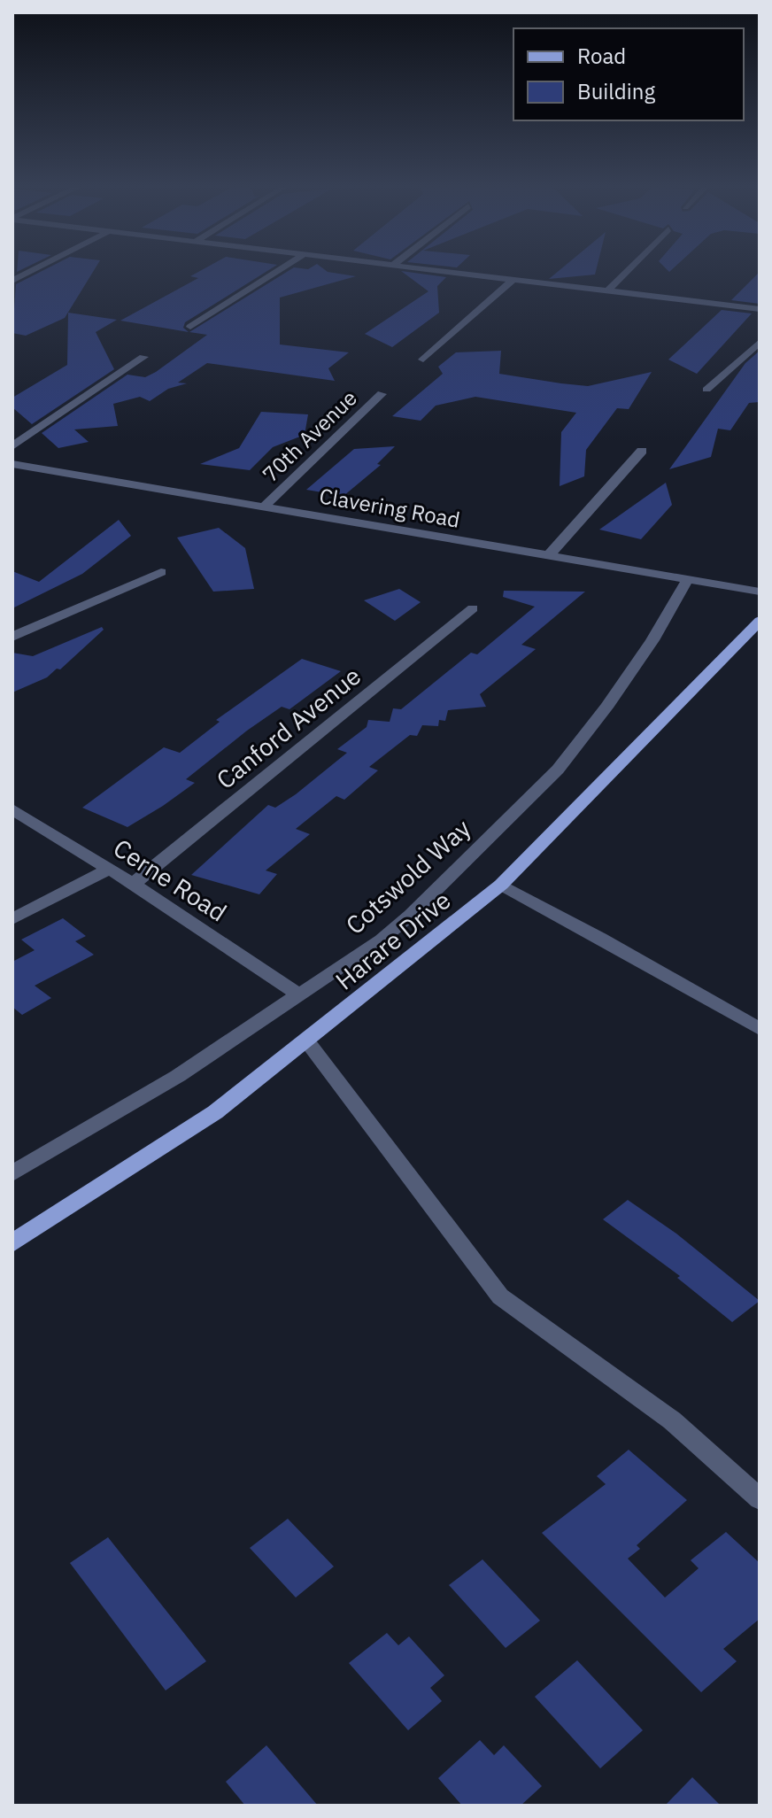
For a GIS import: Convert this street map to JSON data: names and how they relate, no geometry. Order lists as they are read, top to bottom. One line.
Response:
{"streets":{"main road":["Harare Drive"],"street":["70th Avenue","Clavering Road","Canford Avenue","Cotswold Way","Cerne Road"]},"crossings":[["70th Avenue","Clavering Road"],["Clavering Road","Cotswold Way"],["Canford Avenue","Cerne Road"],["Cotswold Way","Cerne Road"]],"legend":["Road","Building"]}
